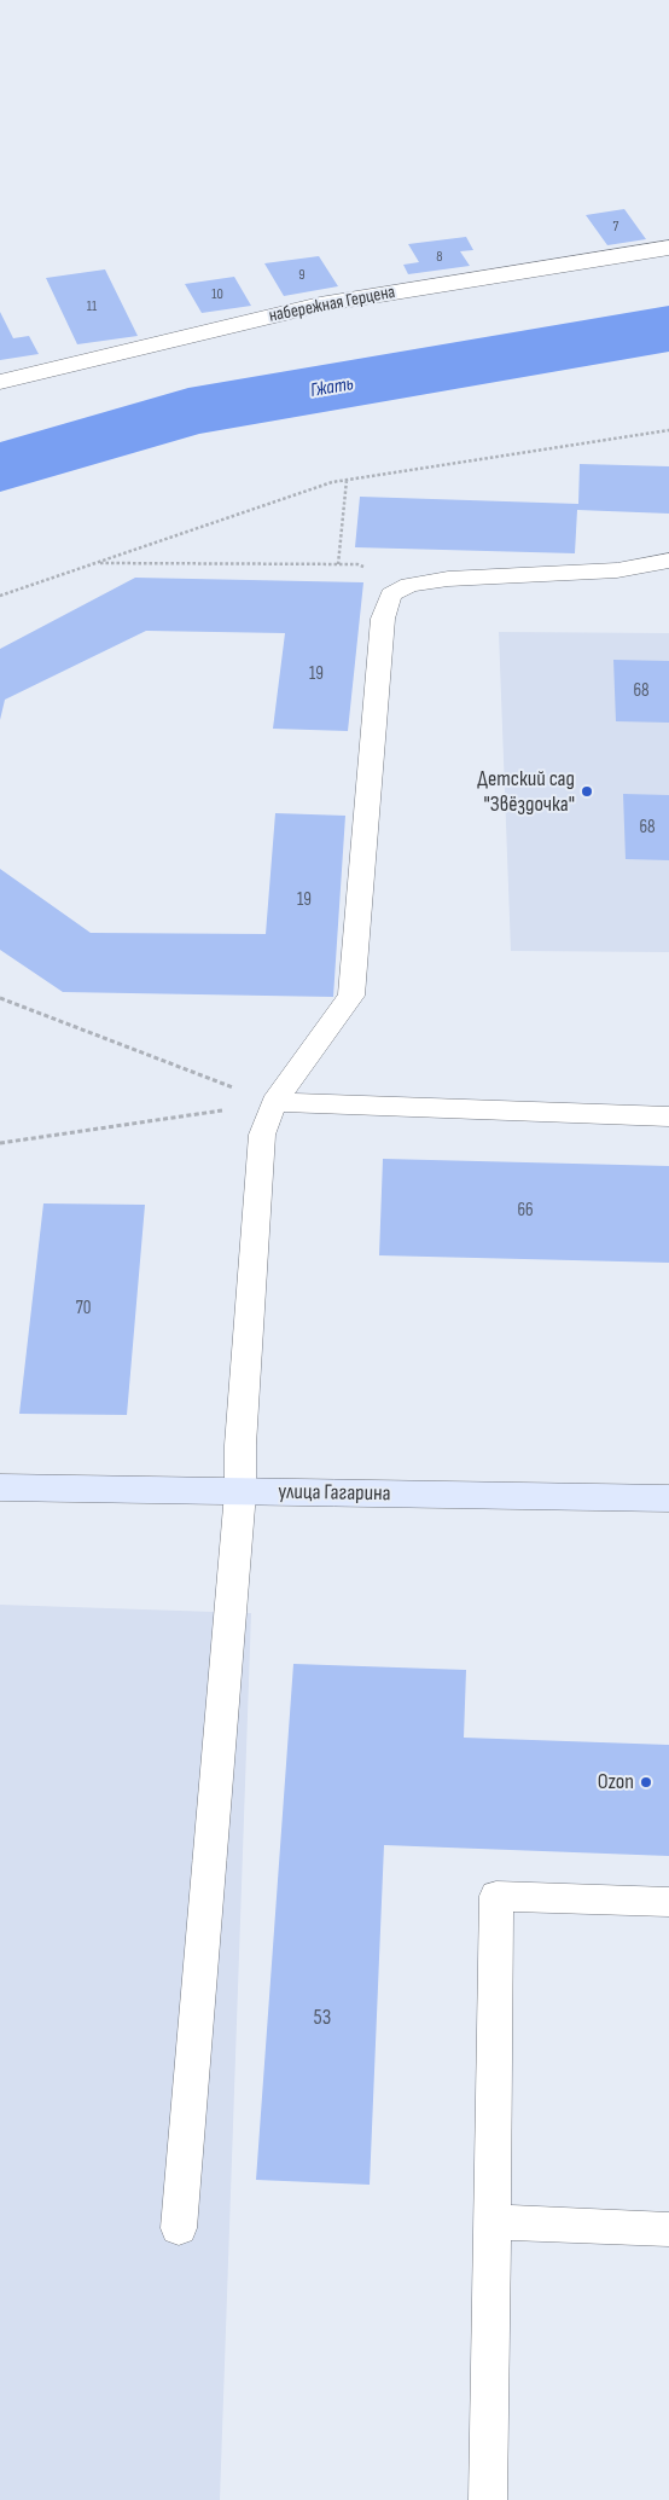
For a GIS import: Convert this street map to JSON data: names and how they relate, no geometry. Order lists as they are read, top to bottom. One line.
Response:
{"streets":{"main road":["улица Гагарина"],"street":["набережная Герцена"]},"water":["Гжать"],"places":["Детский сад \"Звёздочка\"","Ozon"],"house_numbers":["7","8","9","10","11","19","68","68","19","66","70","53"]}
